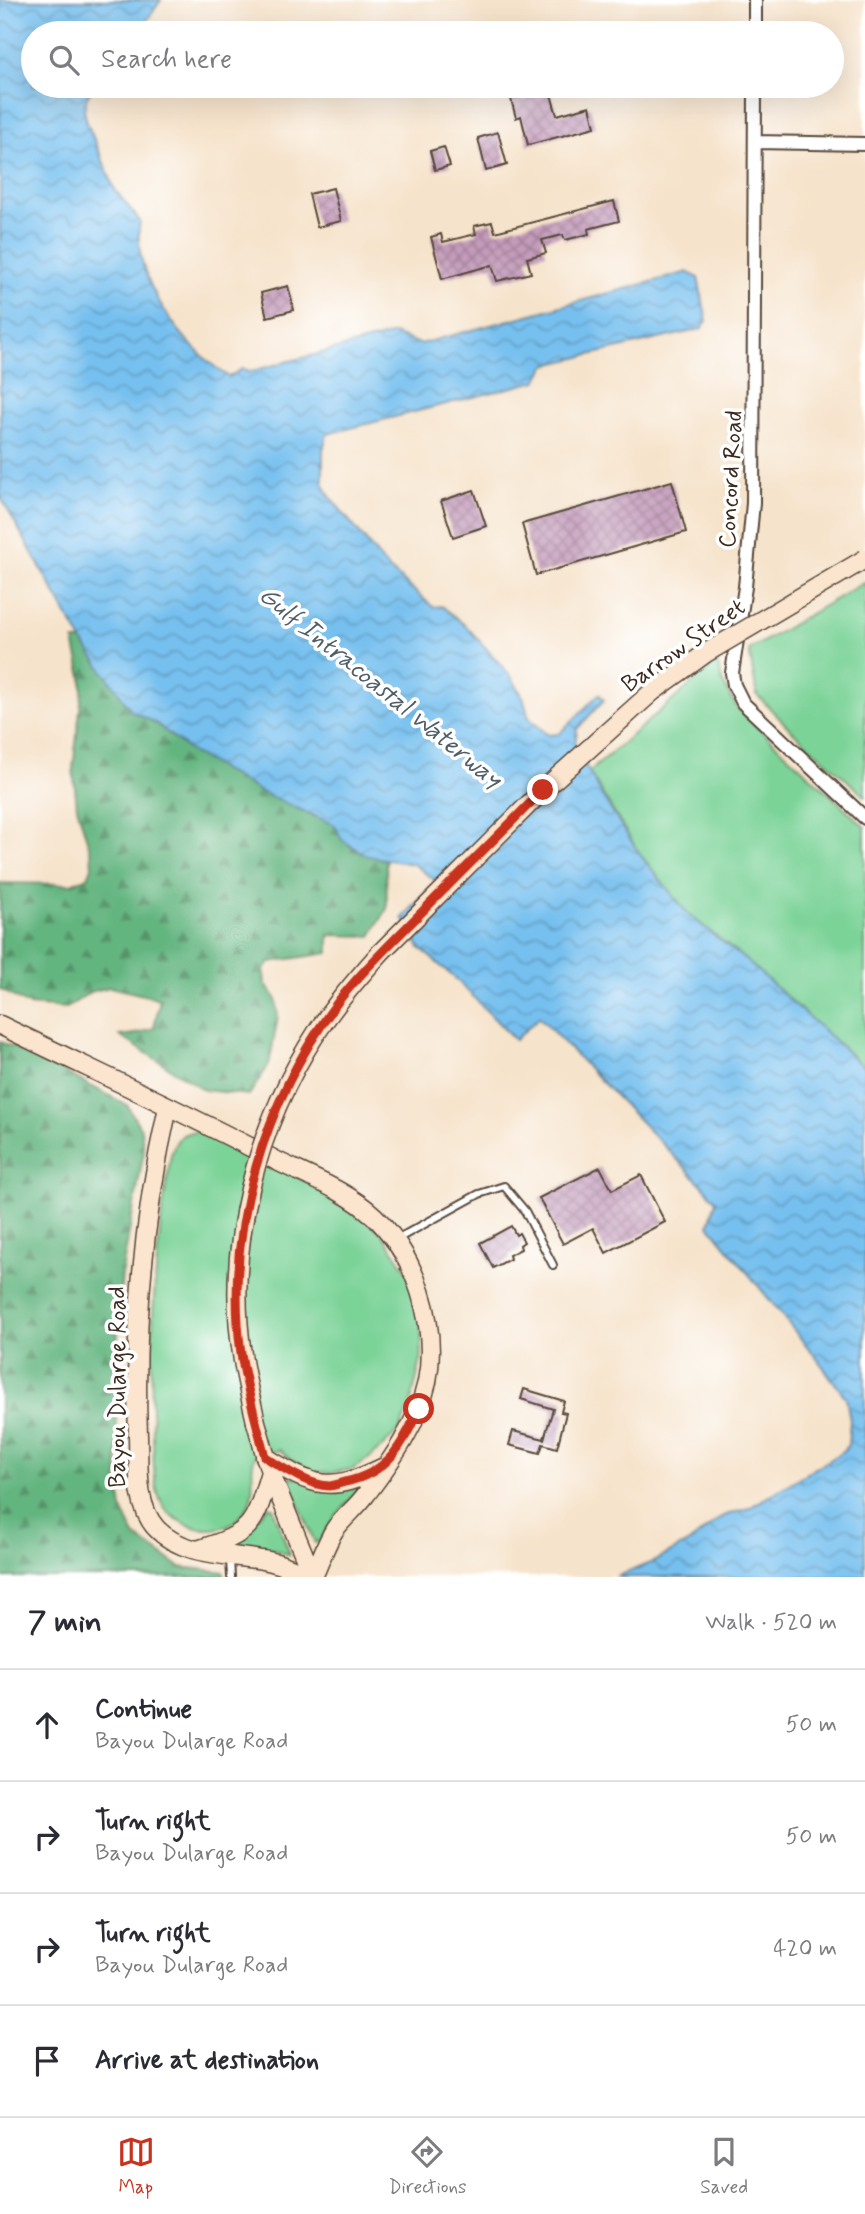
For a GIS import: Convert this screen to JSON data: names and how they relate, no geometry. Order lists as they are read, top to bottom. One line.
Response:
{"streets":{"main road":["Barrow Street","Bayou Dularge Road"],"street":["Concord Road"]},"water":["Gulf Intracoastal Waterway"],"page":{"search":"Search here","heading":["7 min","Walk · 520 m"],"list":[["Continue","Bayou Dularge Road","50 m"],["Turn right","Bayou Dularge Road","50 m"],["Turn right","Bayou Dularge Road","420 m"],"Arrive at destination"],"nav":["Map","Directions","Saved"]}}
